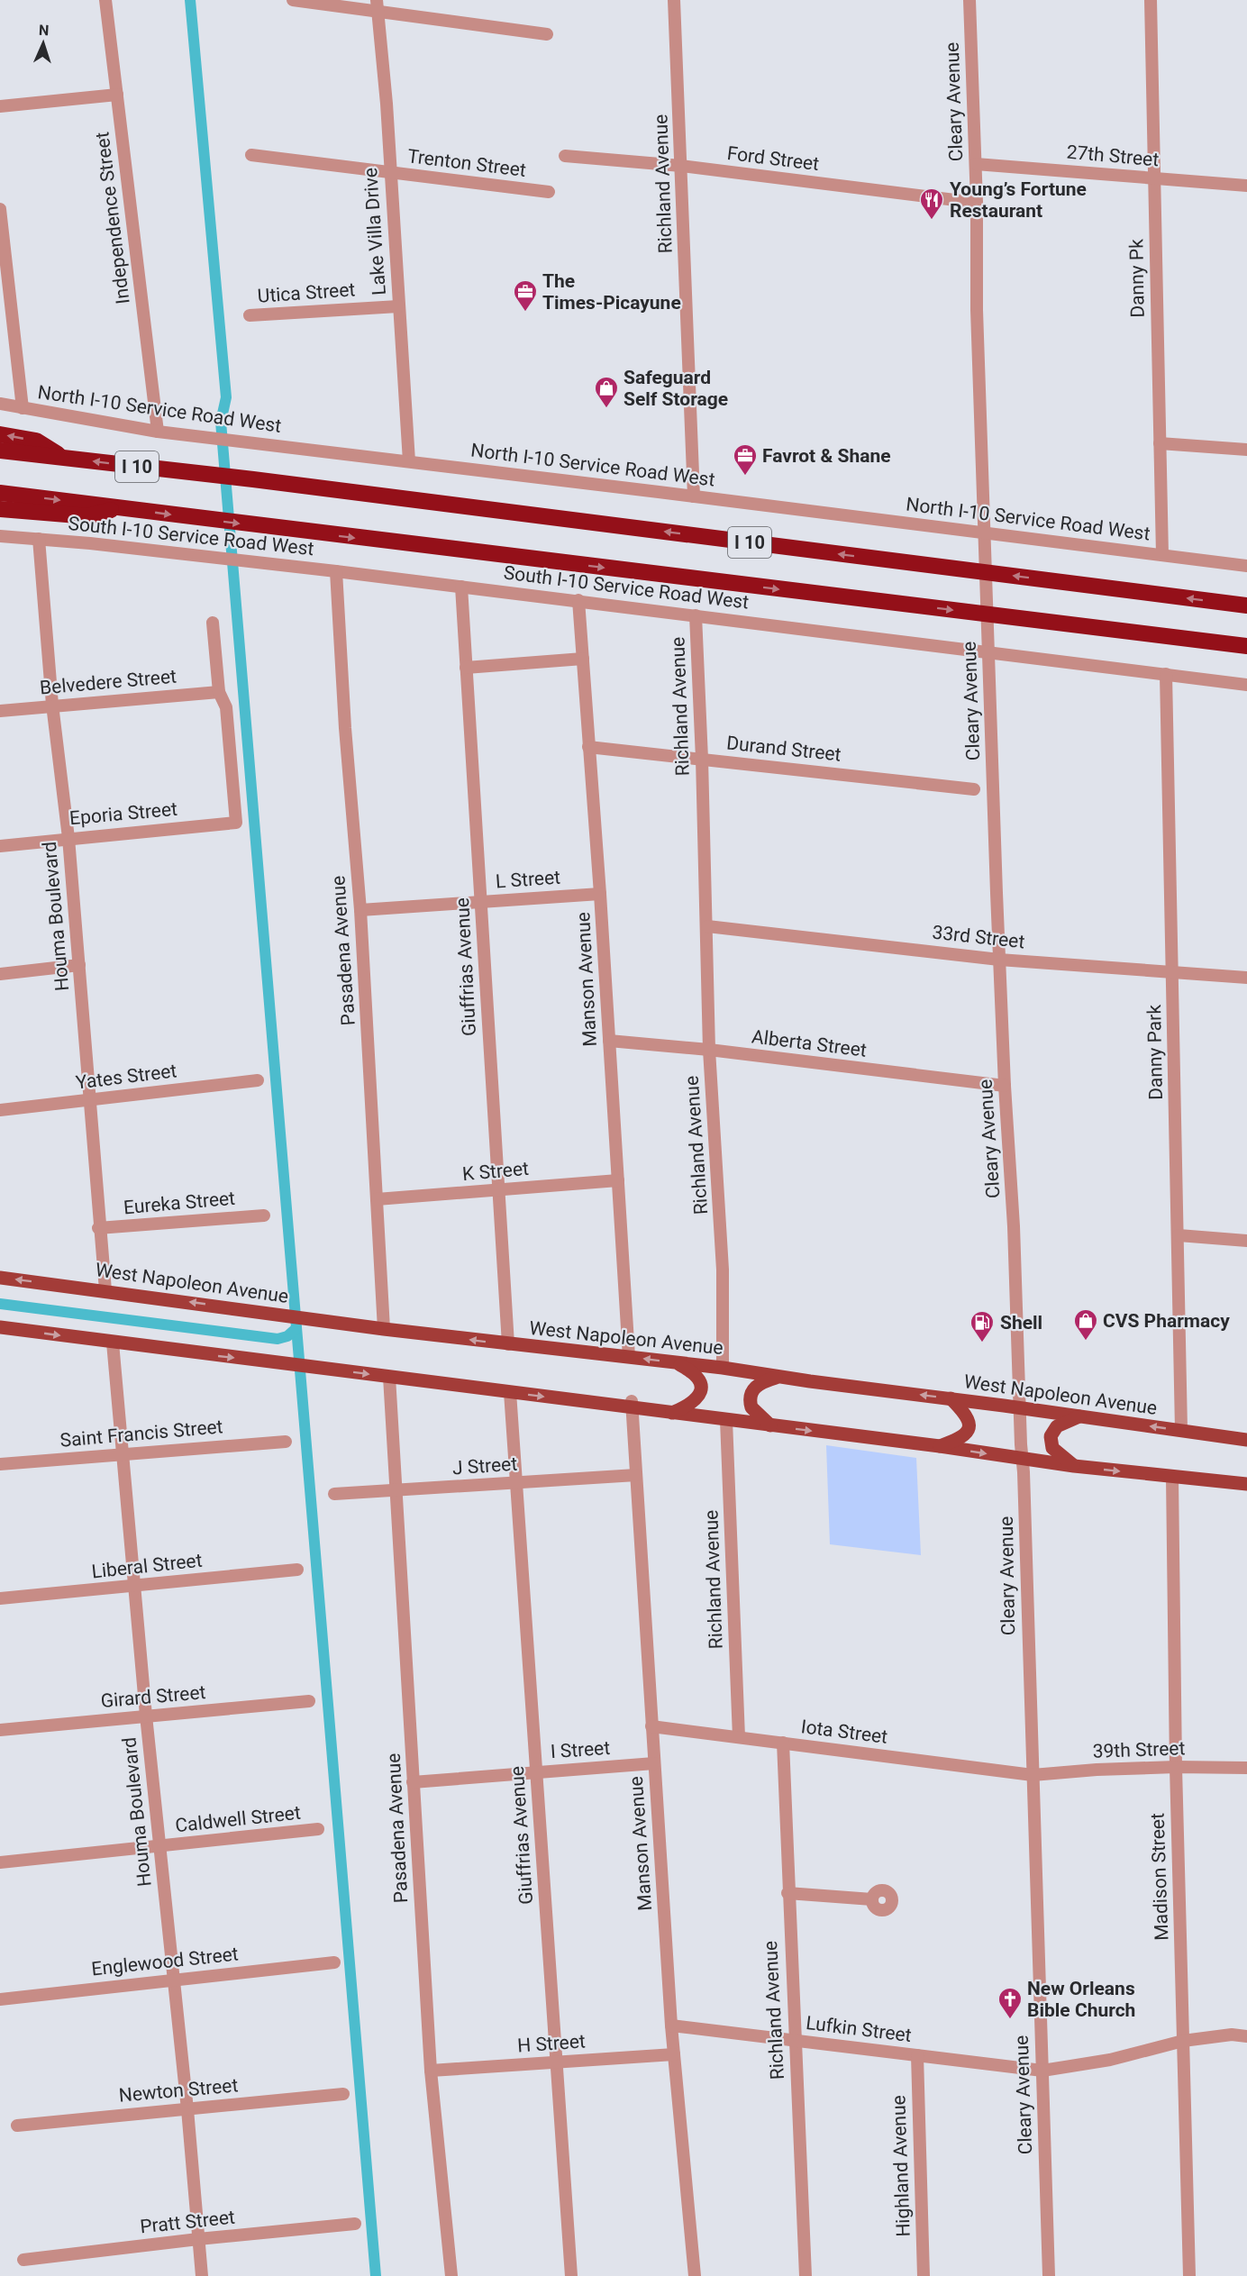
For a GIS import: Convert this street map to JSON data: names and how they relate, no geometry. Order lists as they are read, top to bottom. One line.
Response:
{"streets":{"highway":["I 10"],"main road":["West Napoleon Avenue"],"street":["Cleary Avenue","27th Street","Ford Street","Trenton Street","Richland Avenue","Independence Street","Lake Villa Drive","Danny Pk","Utica Street","North I-10 Service Road West","South I-10 Service Road West","Belvedere Street","Durand Street","Eporia Street","L Street","Houma Boulevard","33rd Street","Pasadena Avenue","Giuffrias Avenue","Manson Avenue","Alberta Street","Danny Park","Yates Street","K Street","Eureka Street","Saint Francis Street","J Street","Liberal Street","Girard Street","Iota Street","I Street","39th Street","Caldwell Street","Madison Street","Englewood Street","Lufkin Street","H Street","Newton Street","Highland Avenue","Pratt Street"]},"crossings":[["Cleary Avenue","27th Street"],["Cleary Avenue","Ford Street"],["Cleary Avenue","33rd Street"],["Cleary Avenue","Alberta Street"],["Cleary Avenue","West Napoleon Avenue"],["Cleary Avenue","Iota Street"],["Cleary Avenue","39th Street"],["Cleary Avenue","Lufkin Street"],["27th Street","Danny Pk"],["Ford Street","Richland Avenue"],["Trenton Street","Lake Villa Drive"],["Richland Avenue","North I-10 Service Road West"],["Richland Avenue","South I-10 Service Road West"],["Richland Avenue","Durand Street"],["Richland Avenue","33rd Street"],["Richland Avenue","Alberta Street"],["Richland Avenue","West Napoleon Avenue"],["Richland Avenue","Iota Street"],["Richland Avenue","Lufkin Street"],["Independence Street","North I-10 Service Road West"],["Lake Villa Drive","Utica Street"],["Lake Villa Drive","North I-10 Service Road West"],["Danny Pk","North I-10 Service Road West"],["South I-10 Service Road West","Houma Boulevard"],["South I-10 Service Road West","Pasadena Avenue"],["South I-10 Service Road West","Giuffrias Avenue"],["South I-10 Service Road West","Manson Avenue"],["South I-10 Service Road West","Danny Park"],["Belvedere Street","Eporia Street"],["Belvedere Street","Houma Boulevard"],["Durand Street","Manson Avenue"],["Eporia Street","Houma Boulevard"],["L Street","Pasadena Avenue"],["L Street","Giuffrias Avenue"],["L Street","Manson Avenue"],["Houma Boulevard","Yates Street"],["Houma Boulevard","Eureka Street"],["Houma Boulevard","West Napoleon Avenue"],["Houma Boulevard","Saint Francis Street"],["Houma Boulevard","Liberal Street"],["Houma Boulevard","Girard Street"],["Houma Boulevard","Caldwell Street"],["Houma Boulevard","Englewood Street"],["Houma Boulevard","Newton Street"],["Houma Boulevard","Pratt Street"],["33rd Street","Danny Park"],["Pasadena Avenue","K Street"],["Pasadena Avenue","West Napoleon Avenue"],["Pasadena Avenue","J Street"],["Pasadena Avenue","I Street"],["Pasadena Avenue","H Street"],["Giuffrias Avenue","K Street"],["Giuffrias Avenue","West Napoleon Avenue"],["Giuffrias Avenue","J Street"],["Giuffrias Avenue","I Street"],["Giuffrias Avenue","H Street"],["Manson Avenue","Alberta Street"],["Manson Avenue","K Street"],["Manson Avenue","West Napoleon Avenue"],["Manson Avenue","J Street"],["Manson Avenue","Iota Street"],["Manson Avenue","I Street"],["Manson Avenue","Lufkin Street"],["Manson Avenue","H Street"],["Danny Park","West Napoleon Avenue"],["Iota Street","39th Street"],["39th Street","Madison Street"],["Madison Street","Lufkin Street"],["Lufkin Street","Highland Avenue"]],"places":{"restaurant":["Young’s Fortune Restaurant"],"office":["The Times-Picayune","Favrot & Shane"],"shop":["Safeguard Self Storage","CVS Pharmacy"],"fuel station":["Shell"],"church":["New Orleans Bible Church"]},"north":"top"}
